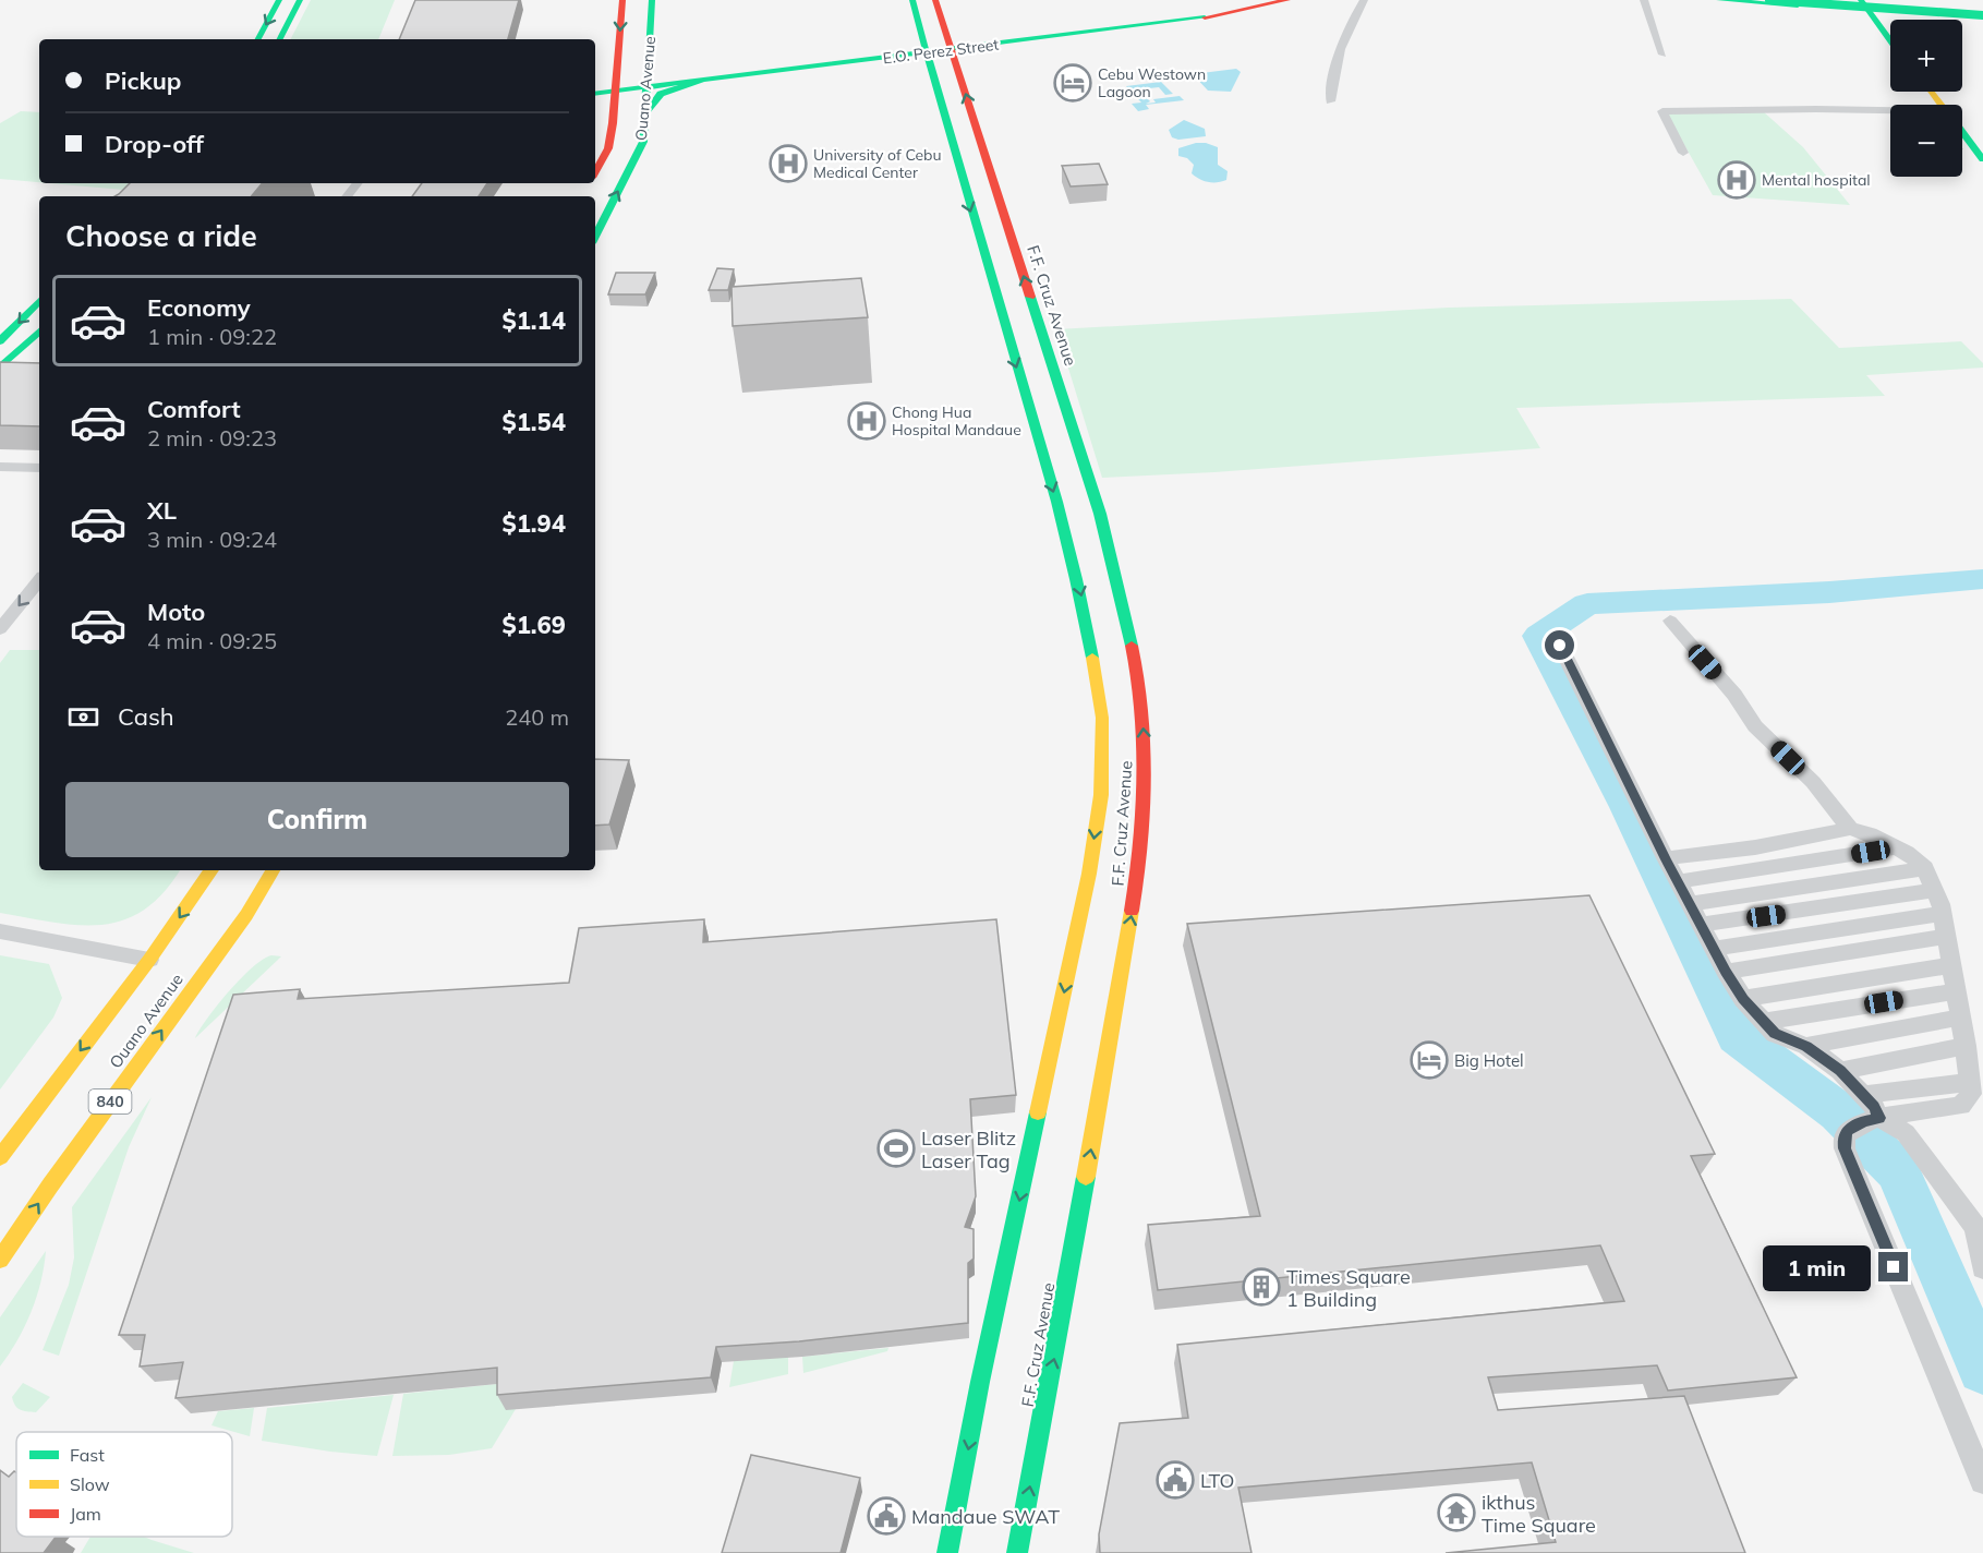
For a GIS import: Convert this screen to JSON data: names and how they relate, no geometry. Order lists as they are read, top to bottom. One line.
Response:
{"streets":{"main road":["E.O. Perez Street","Ouano Avenue","F.F. Cruz Avenue","840"]},"crossings":[["E.O. Perez Street","Ouano Avenue"],["E.O. Perez Street","F.F. Cruz Avenue"]],"places":{"hotel":["Cebu Westown Lagoon","Big Hotel"],"hospital":["University of Cebu Medical Center","Mental hospital","Chong Hua Hospital Mandaue"],"sports":["Laser Blitz Laser Tag"],"building":["Times Square 1 Building"],"public building":["LTO","Mandaue SWAT"],"temple":["ikthus Time Square"]},"legend":["Fast","Slow","Jam"],"page":{"map_buttons":["+","−"],"banner":["Pickup","Drop-off"],"heading":"Choose a ride","list":[{"name":"Economy","note":"1 min · 09:22","value":"$1.14"},{"name":"Comfort","note":"2 min · 09:23","value":"$1.54"},{"name":"XL","note":"3 min · 09:24","value":"$1.94"},{"name":"Moto","note":"4 min · 09:25","value":"$1.69"}],"pay":["Cash","240 m"],"buttons":"Confirm","bubble":"1 min"}}
